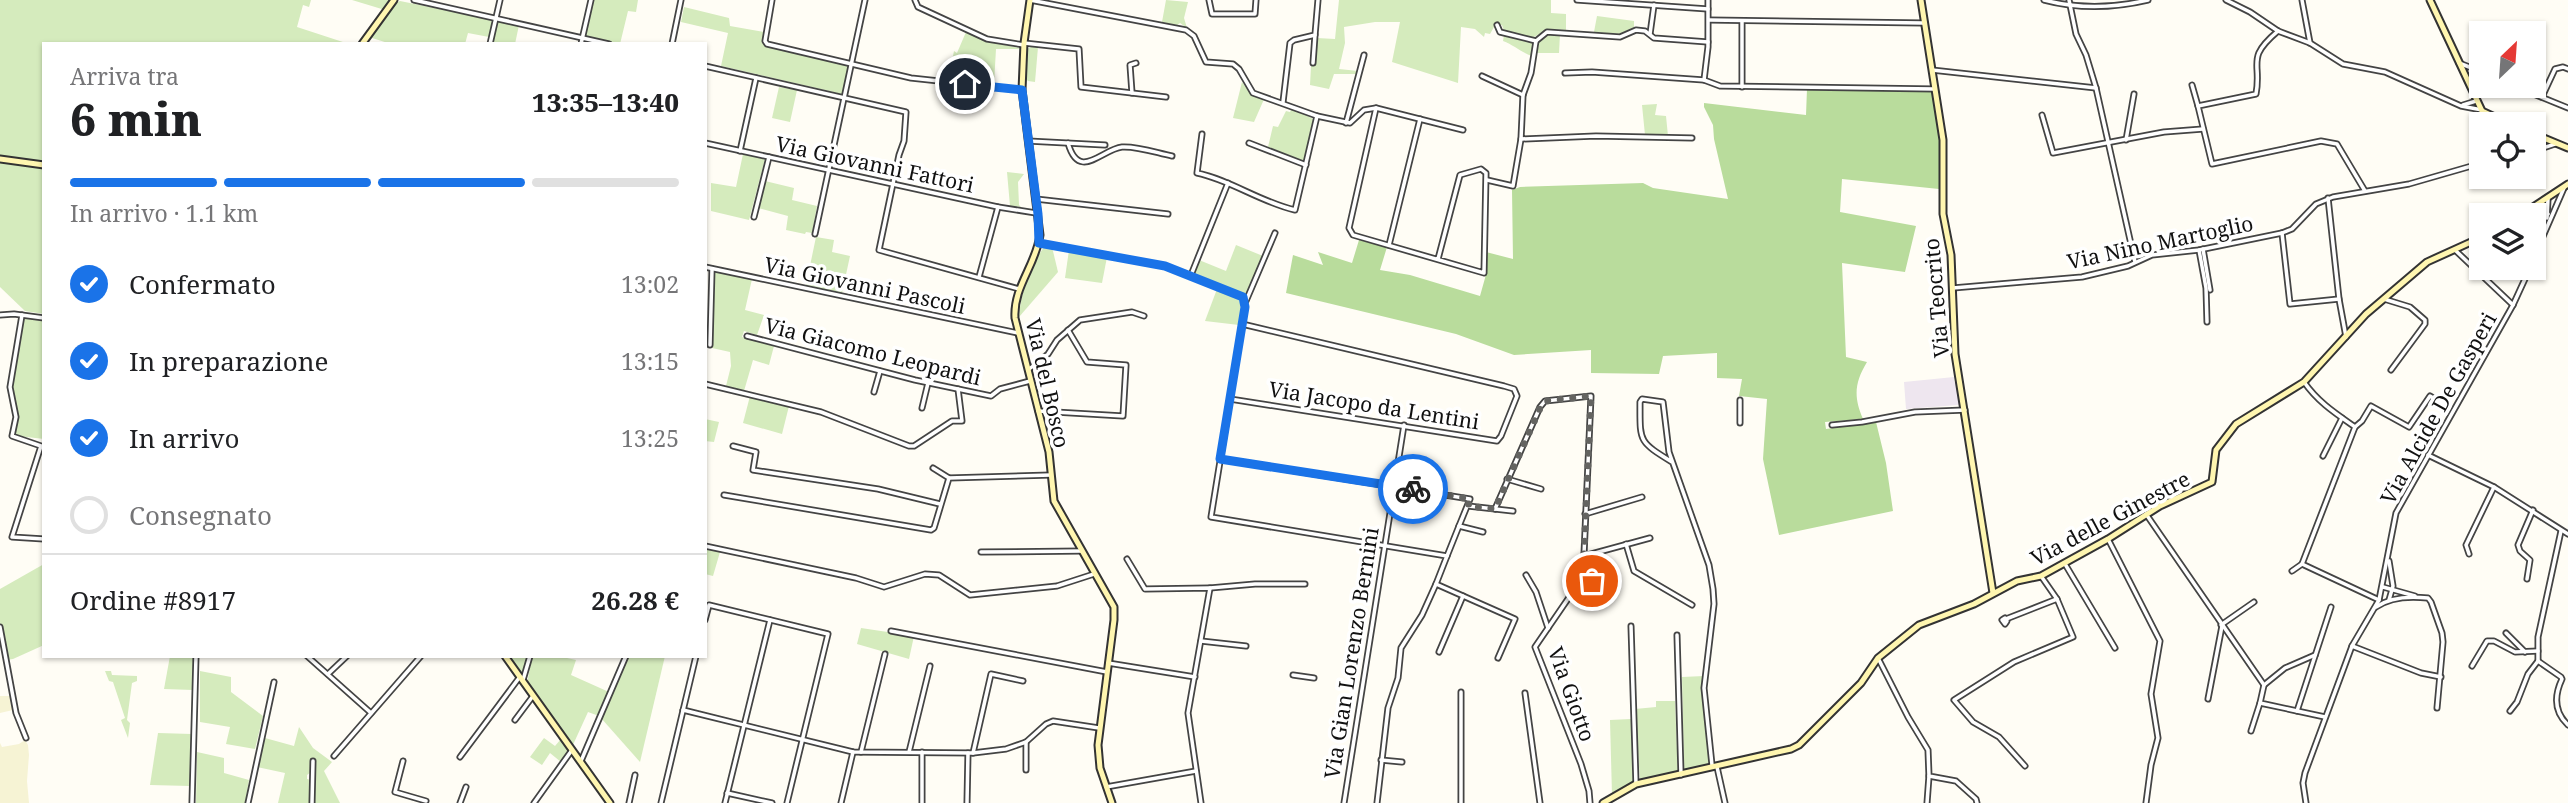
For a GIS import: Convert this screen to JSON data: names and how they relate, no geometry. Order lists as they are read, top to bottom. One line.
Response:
{"streets":{"street":["Via Giovanni Fattori","Via Nino Martoglio","Via Giovanni Pascoli","Via Teocrito","Via Giacomo Leopardi","Via del Bosco","Via Jacopo da Lentini","Via Alcide De Gasperi","Via delle Ginestre","Via Gian Lorenzo Bernini","Via Giotto"]},"crossings":[["Via Giovanni Fattori","Via del Bosco"],["Via Nino Martoglio","Via Teocrito"],["Via Giovanni Pascoli","Via del Bosco"],["Via Teocrito","Via delle Ginestre"],["Via Giacomo Leopardi","Via del Bosco"],["Via Jacopo da Lentini","Via Gian Lorenzo Bernini"]],"north":"top right","page":{"heading":["6 min","Arriva tra","13:35–13:40"],"panel":["Ordine #8917","26.28 €"],"bar":"In arrivo · 1.1 km","list":[["Confermato","13:02"],["In preparazione","13:15"],["In arrivo","13:25"],"Consegnato"]}}
